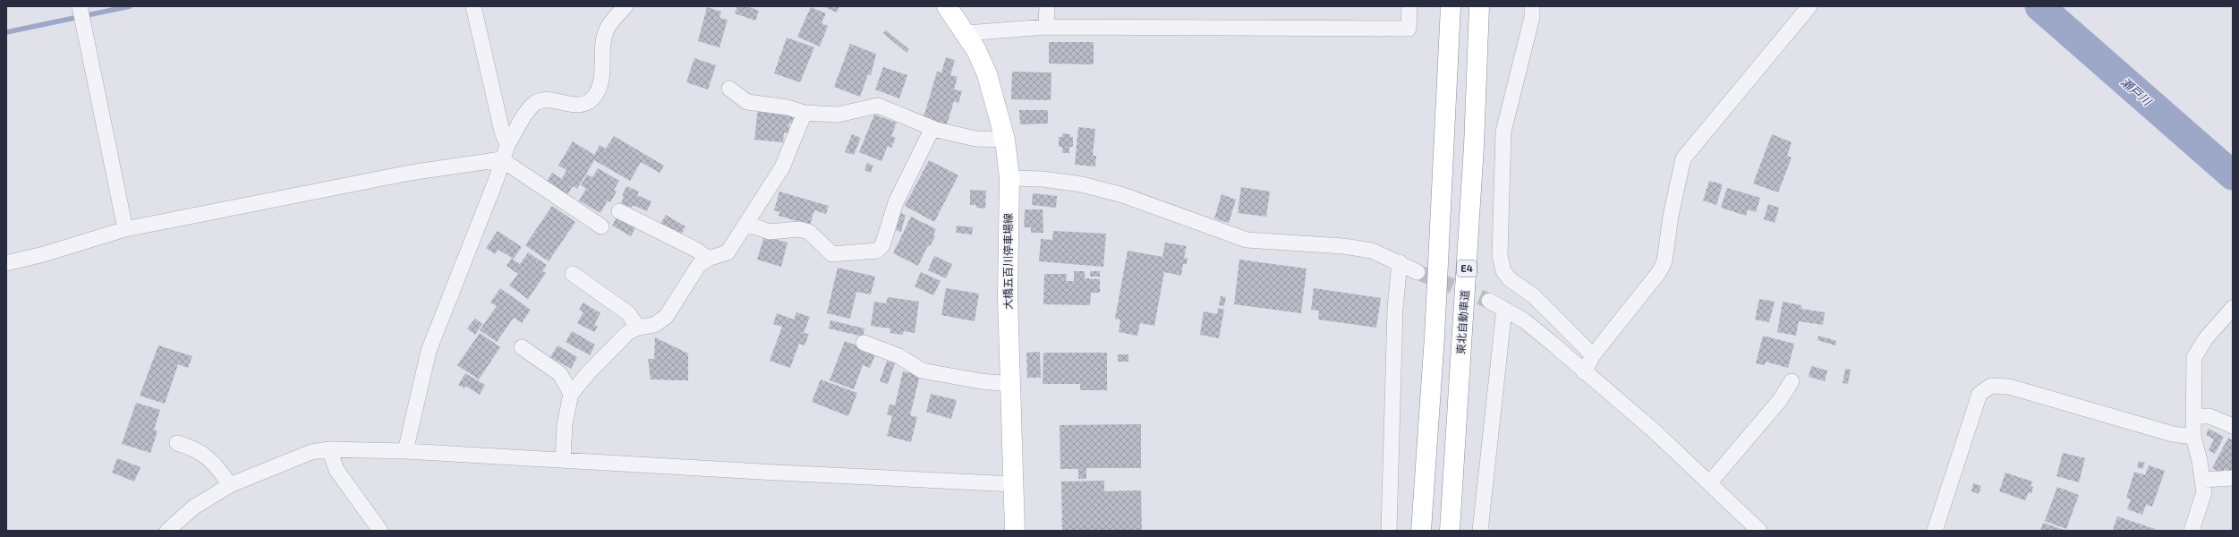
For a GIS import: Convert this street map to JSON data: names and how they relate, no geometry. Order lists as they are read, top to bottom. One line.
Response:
{"streets":{"main road":["大橋五百川停車場線","E4","東北自動車道"]},"water":["瀬戸川"]}
